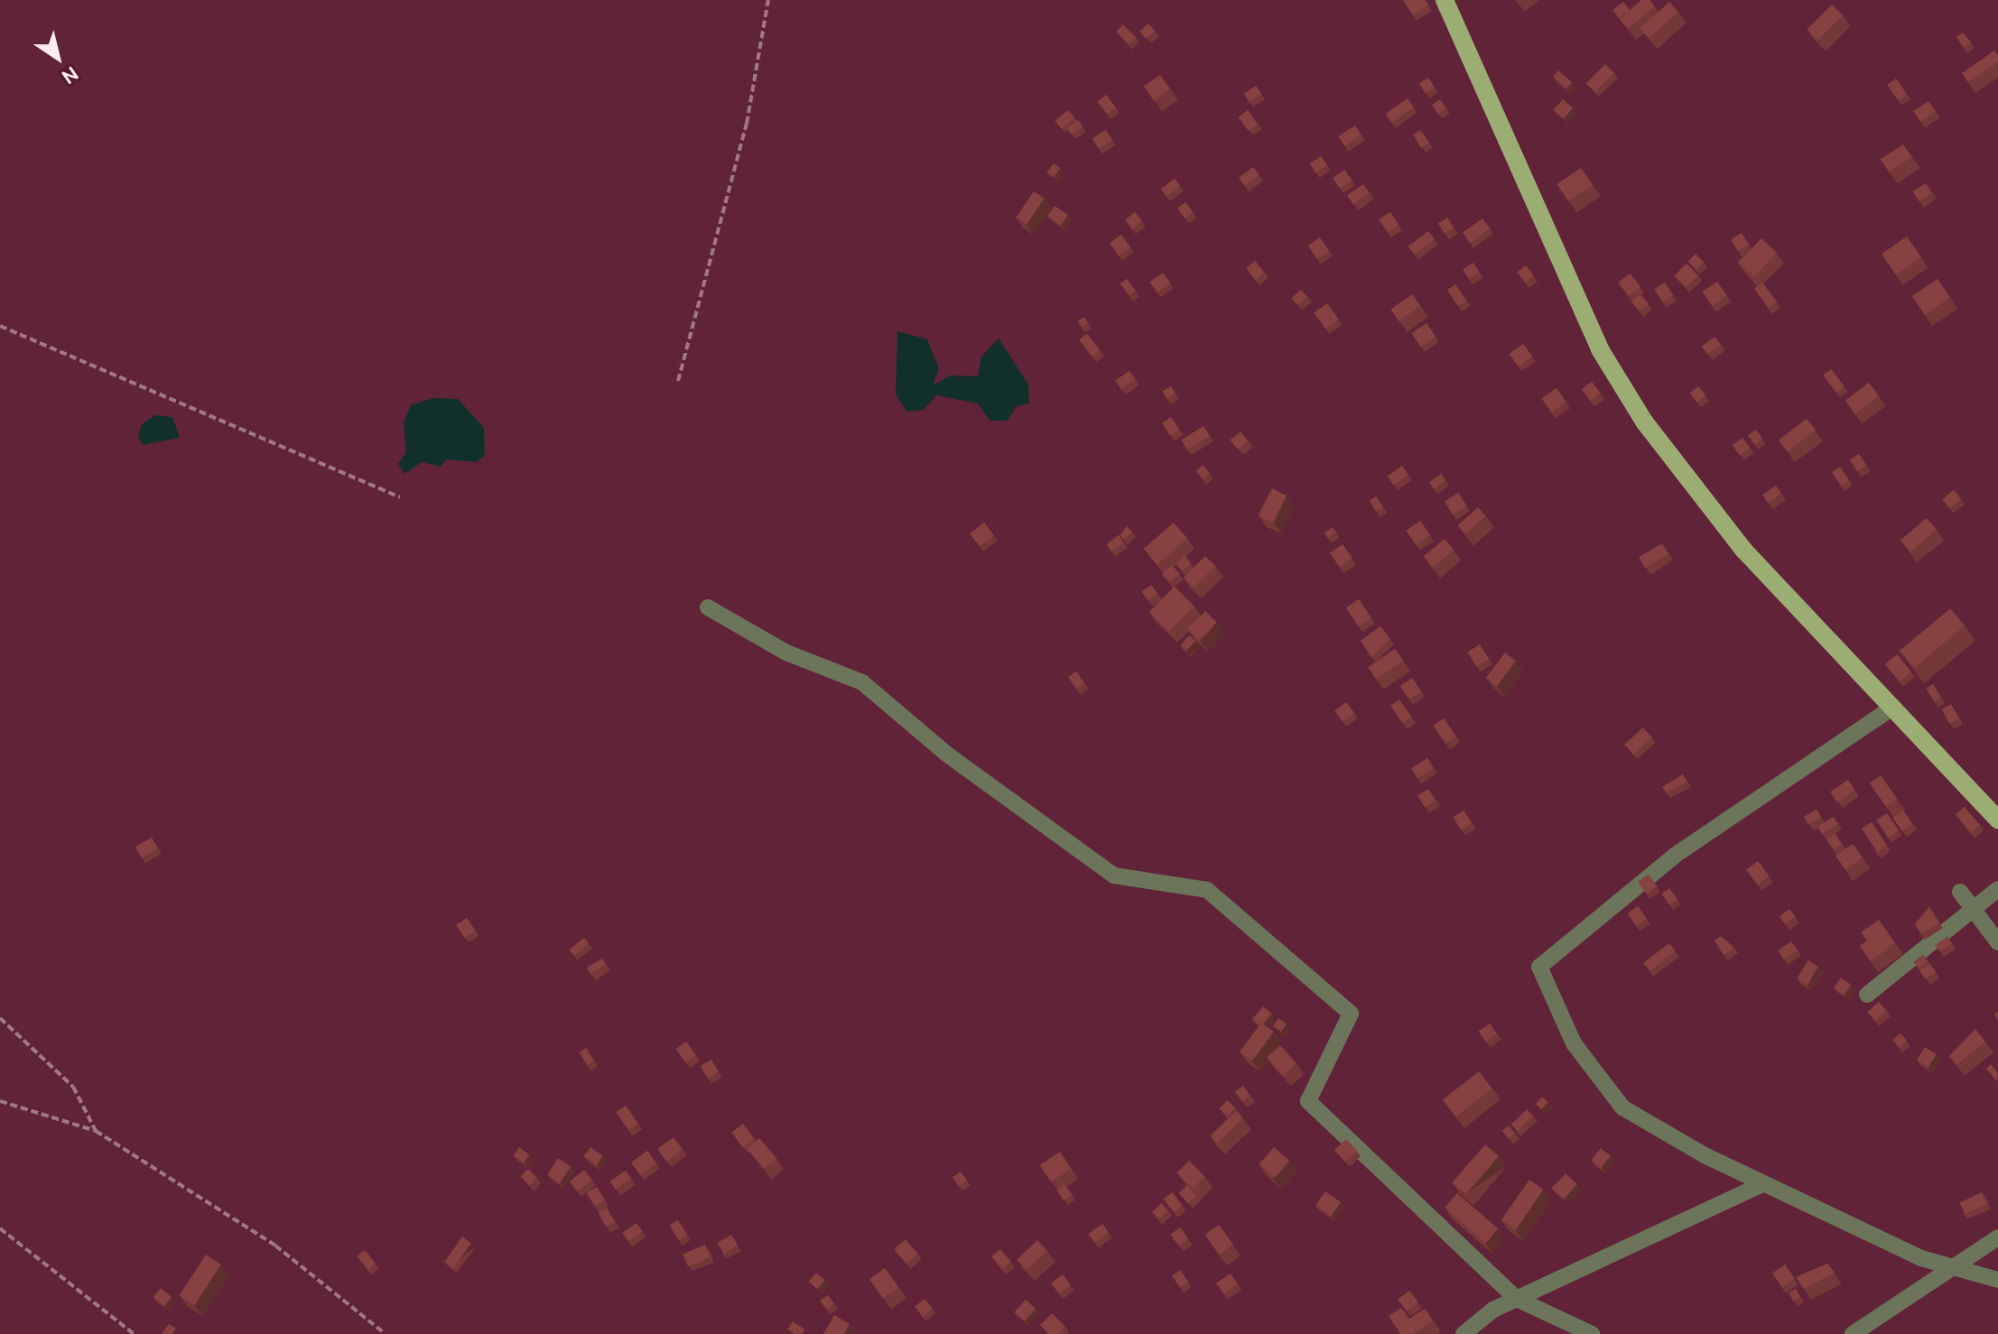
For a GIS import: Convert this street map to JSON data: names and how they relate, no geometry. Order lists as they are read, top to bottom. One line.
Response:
{"north":"bottom right"}
